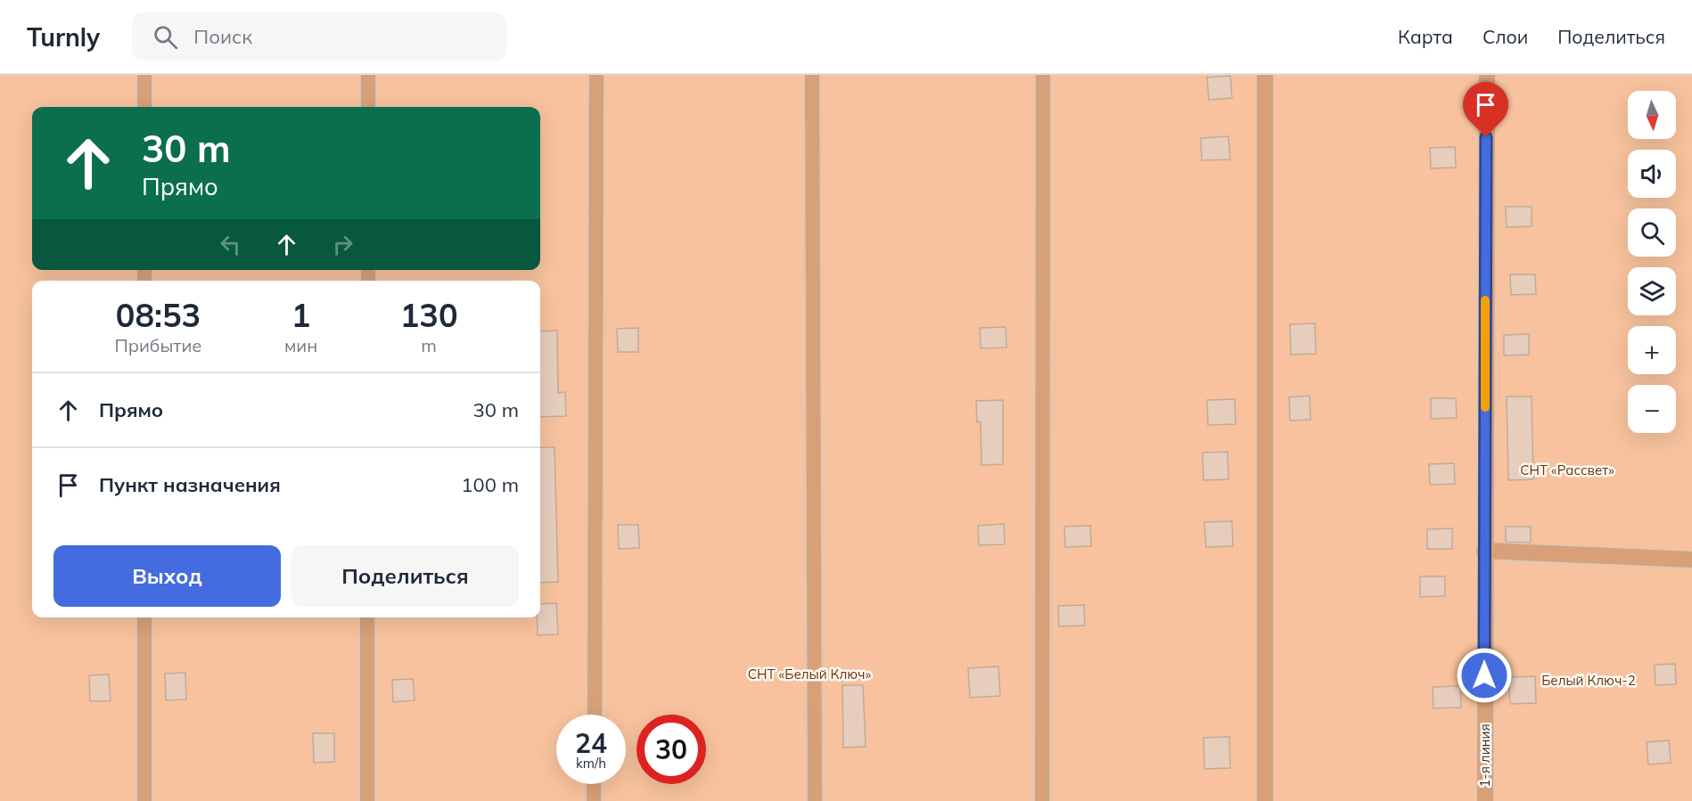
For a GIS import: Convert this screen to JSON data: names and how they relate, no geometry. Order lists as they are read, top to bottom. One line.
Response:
{"streets":{"street":["1-я линия"]},"parks":["СНТ «Рассвет»","СНТ «Белый Ключ»","Белый Ключ-2"],"north":"bottom","page":{"header":"Turnly","search":"Поиск","nav":["Карта","Слои","Поделиться"],"map_buttons":["+","−"],"turn":["30 m","Прямо"],"eta":["08:53","Прибытие","1","мин","130","m"],"list":[{"name":"Прямо","value":"30 m"},{"name":"Пункт назначения","value":"100 m"}],"buttons":["Выход","Поделиться"],"speed":"24 km/h","limit":"30"}}
